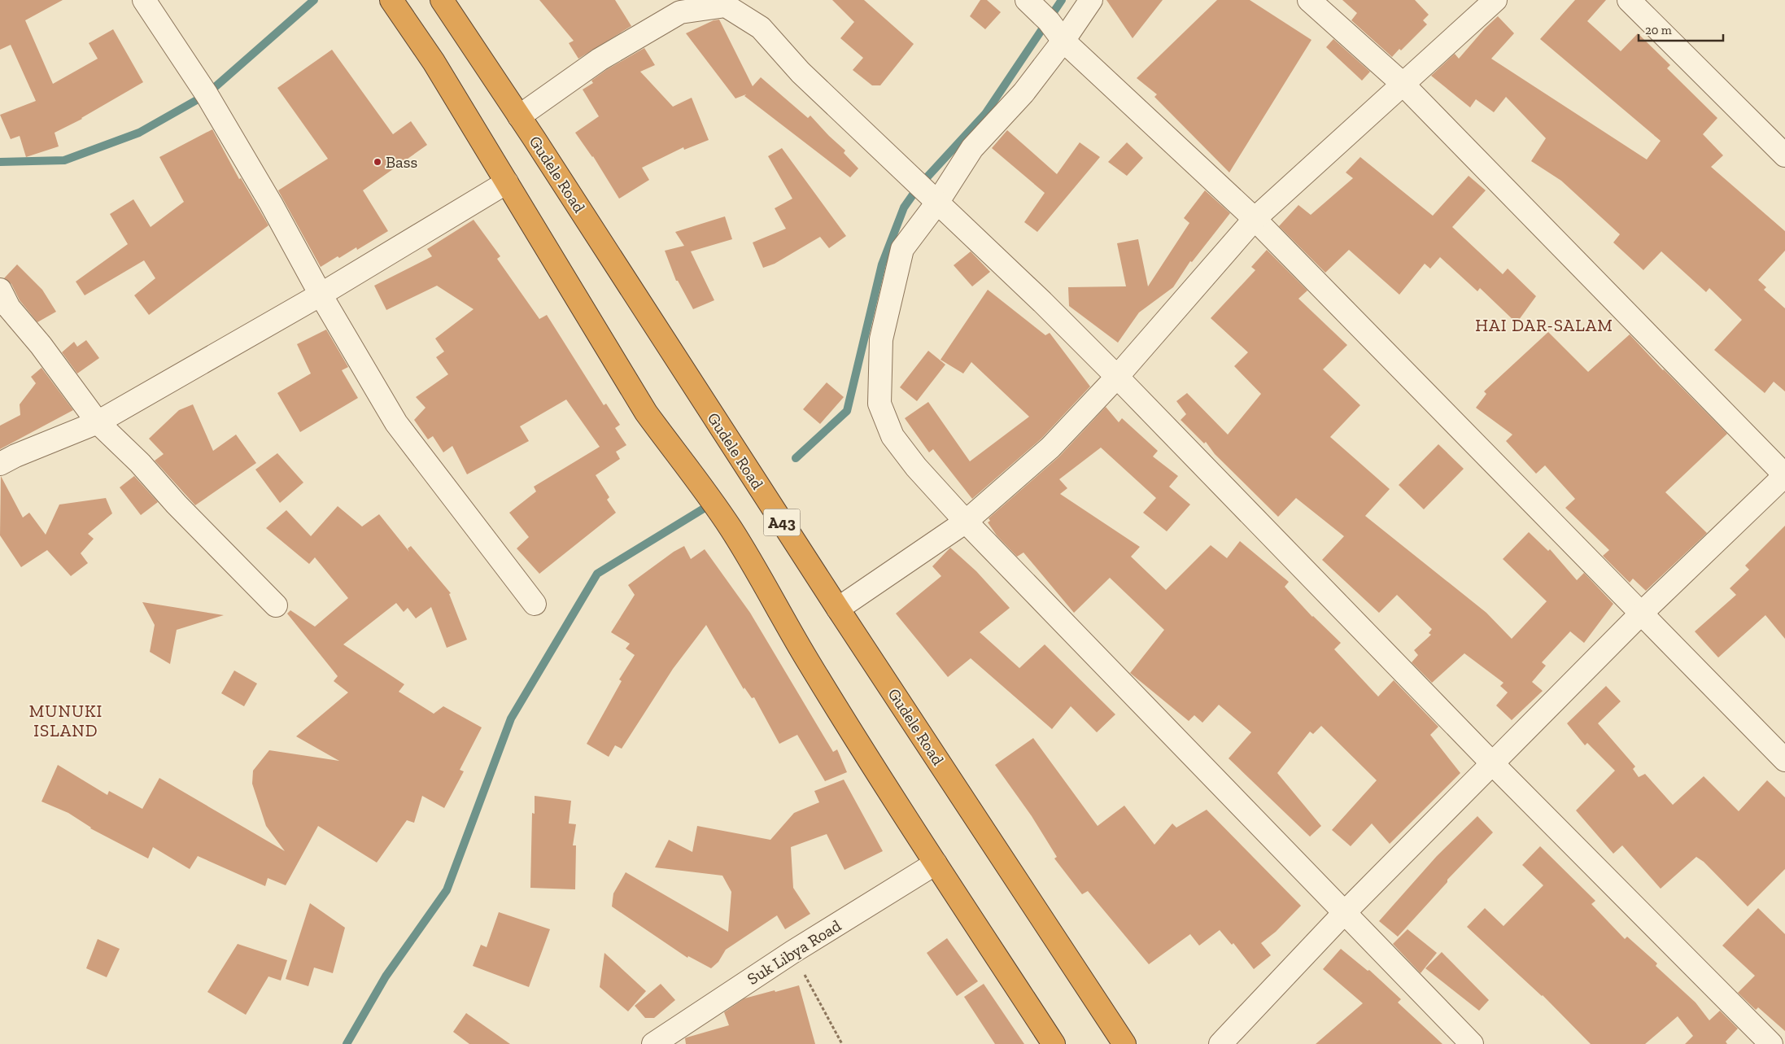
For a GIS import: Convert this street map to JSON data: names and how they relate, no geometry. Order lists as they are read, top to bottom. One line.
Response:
{"streets":{"highway":["Gudele Road","A43"],"street":["Suk Libya Road"]},"crossings":[["A43","Suk Libya Road"]],"districts":["HAI DAR-SALAM","MUNUKI ISLAND"],"places":["Bass"],"scale_bar":"20 m"}
